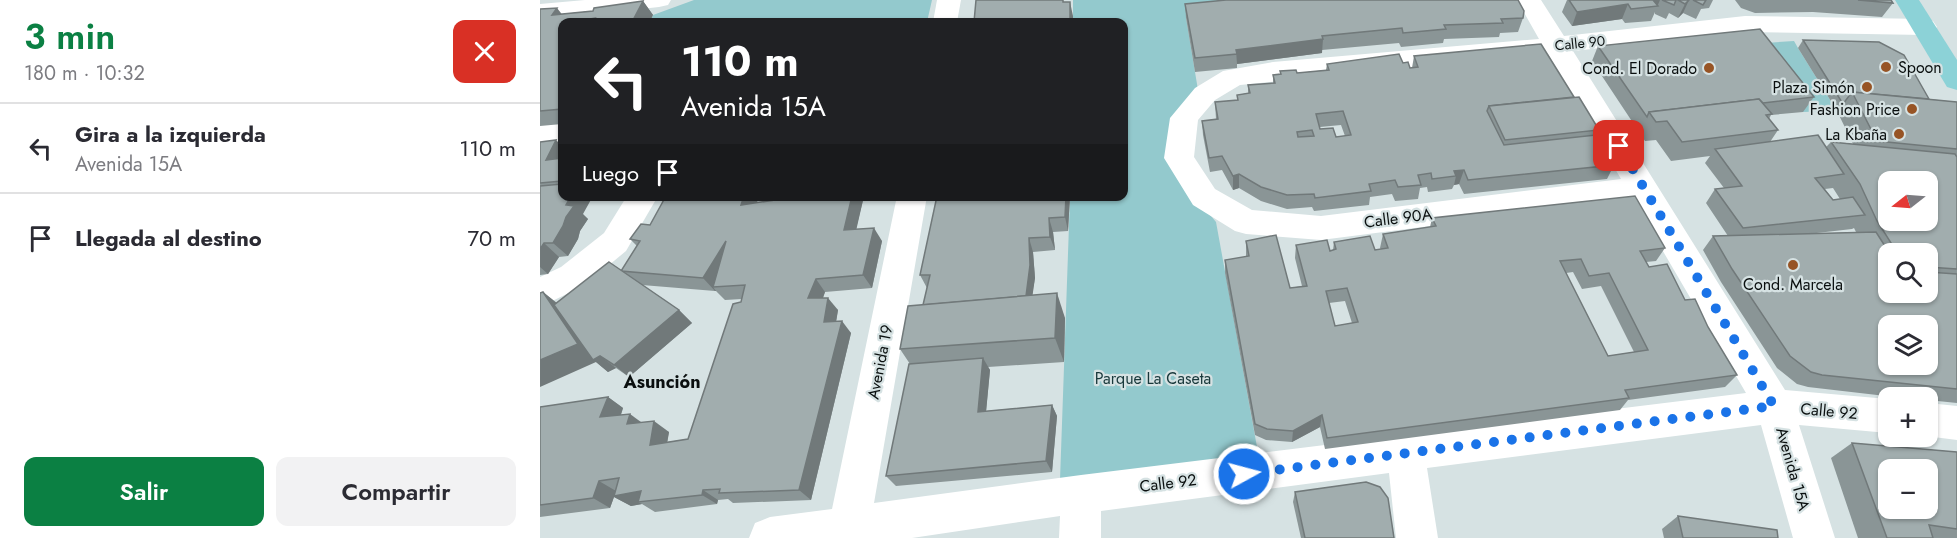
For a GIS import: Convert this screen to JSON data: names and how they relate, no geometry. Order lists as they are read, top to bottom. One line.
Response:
{"streets":{"street":["Calle 90","Calle 90A","Avenida 19","Calle 92","Avenida 15A"]},"crossings":[["Calle 90","Calle 90A"],["Calle 90","Avenida 15A"],["Calle 90A","Avenida 15A"],["Avenida 19","Calle 92"],["Calle 92","Avenida 15A"]],"districts":["Asunción"],"parks":["Parque La Caseta"],"places":["Spoon","Cond. El Dorado","Plaza Simón","Fashion Price","La Kbaña","Cond. Marcela"],"north":"left","page":{"heading":["3 min","180 m · 10:32"],"turn":["110 m","Avenida 15A"],"list":[{"name":"Gira a la izquierda","note":"Avenida 15A","value":"110 m"},{"name":"Llegada al destino","value":"70 m"}],"then":"Luego","map_buttons":["+","−"],"buttons":["Salir","Compartir"]}}
